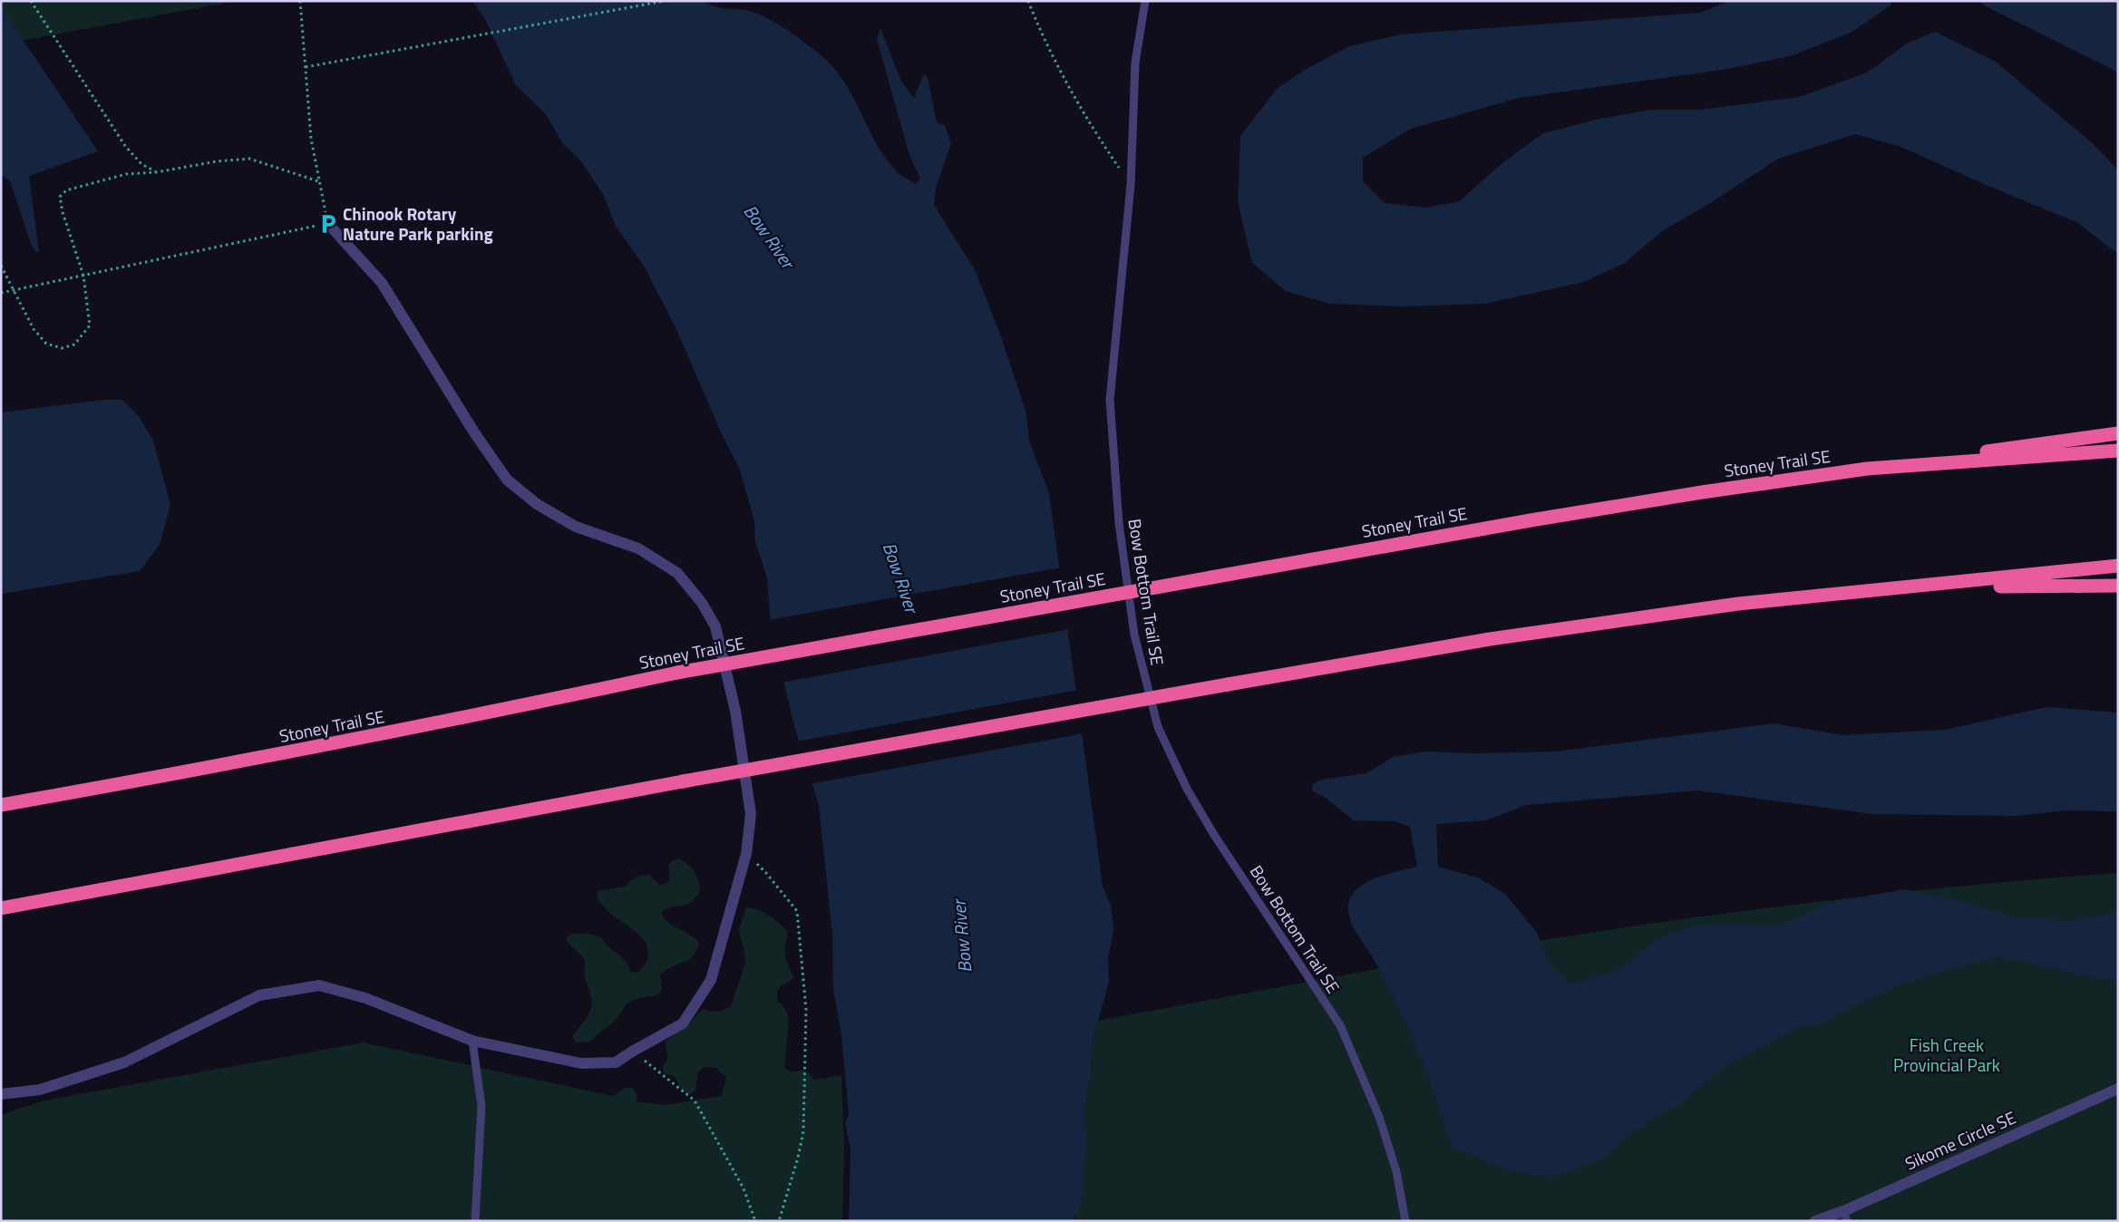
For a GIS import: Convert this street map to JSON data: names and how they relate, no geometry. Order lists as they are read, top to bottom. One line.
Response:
{"streets":{"highway":["Stoney Trail SE"],"street":["Sikome Circle SE"],"lane":["Bow Bottom Trail SE"]},"water":["Bow River"],"parks":["Fish Creek Provincial Park"],"places":{"parking":["Chinook Rotary Nature Park parking"]}}
